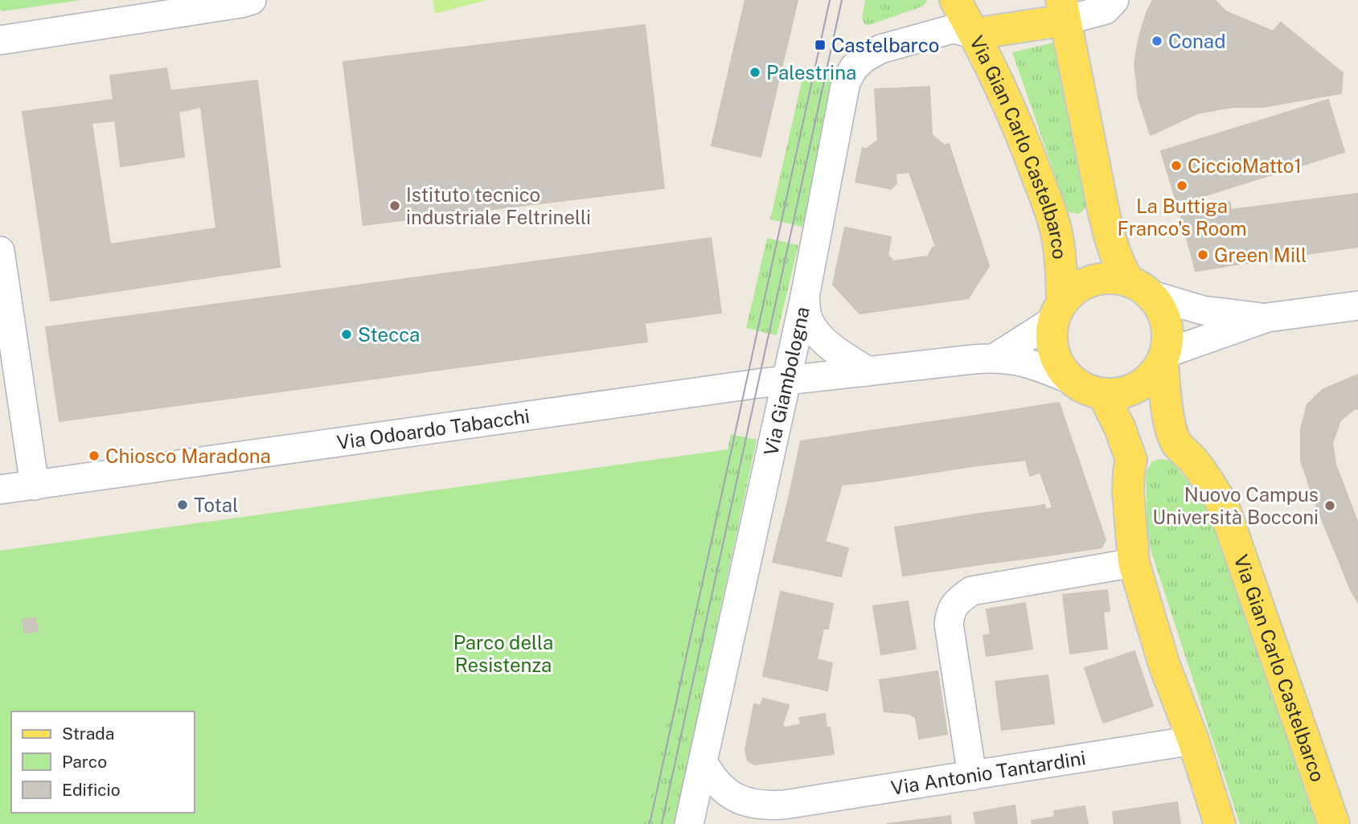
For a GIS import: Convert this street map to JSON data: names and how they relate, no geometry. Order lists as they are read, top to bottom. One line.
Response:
{"streets":{"main road":["Via Gian Carlo Castelbarco"],"street":["Via Giambologna","Via Odoardo Tabacchi","Via Antonio Tantardini"]},"crossings":[["Via Gian Carlo Castelbarco","Via Giambologna"],["Via Gian Carlo Castelbarco","Via Odoardo Tabacchi"],["Via Giambologna","Via Odoardo Tabacchi"],["Via Giambologna","Via Antonio Tantardini"]],"parks":["Parco della Resistenza"],"places":{"other":["Conad","Palestrina","CiccioMatto1","La Buttiga Franco's Room","Istituto tecnico industriale Feltrinelli","Green Mill","Stecca","Chiosco Maradona","Total","Nuovo Campus Università Bocconi"],"transit":["Castelbarco"]},"legend":["Strada","Parco","Edificio"]}
